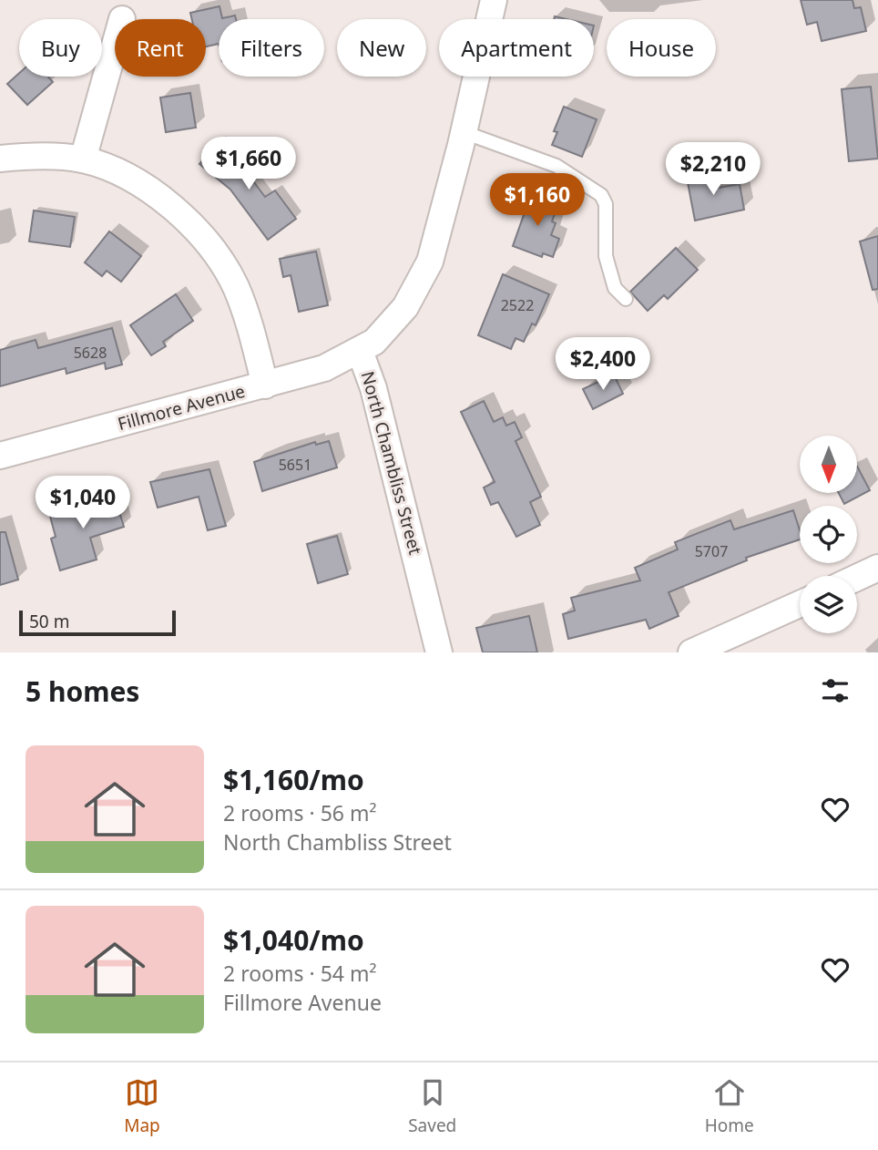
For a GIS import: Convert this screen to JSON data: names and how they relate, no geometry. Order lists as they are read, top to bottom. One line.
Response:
{"streets":{"street":["Fillmore Avenue","North Chambliss Street"]},"crossings":[["Fillmore Avenue","North Chambliss Street"]],"house_numbers":["2522","5628","5651","5707"],"scale_bar":"50 m","north":"bottom","page":{"chip":["Buy","Rent","Filters","New","Apartment","House"],"price":["$1,660","$2,210","$1,160","$2,400","$1,040"],"scale":"50 m","heading":"5 homes","list":[{"name":"$1,160/mo","note":"2 rooms · 56 m² · North Chambliss Street"},{"name":"$1,040/mo","note":"2 rooms · 54 m² · Fillmore Avenue"}],"tabs":["Map","Saved","Home"]}}
